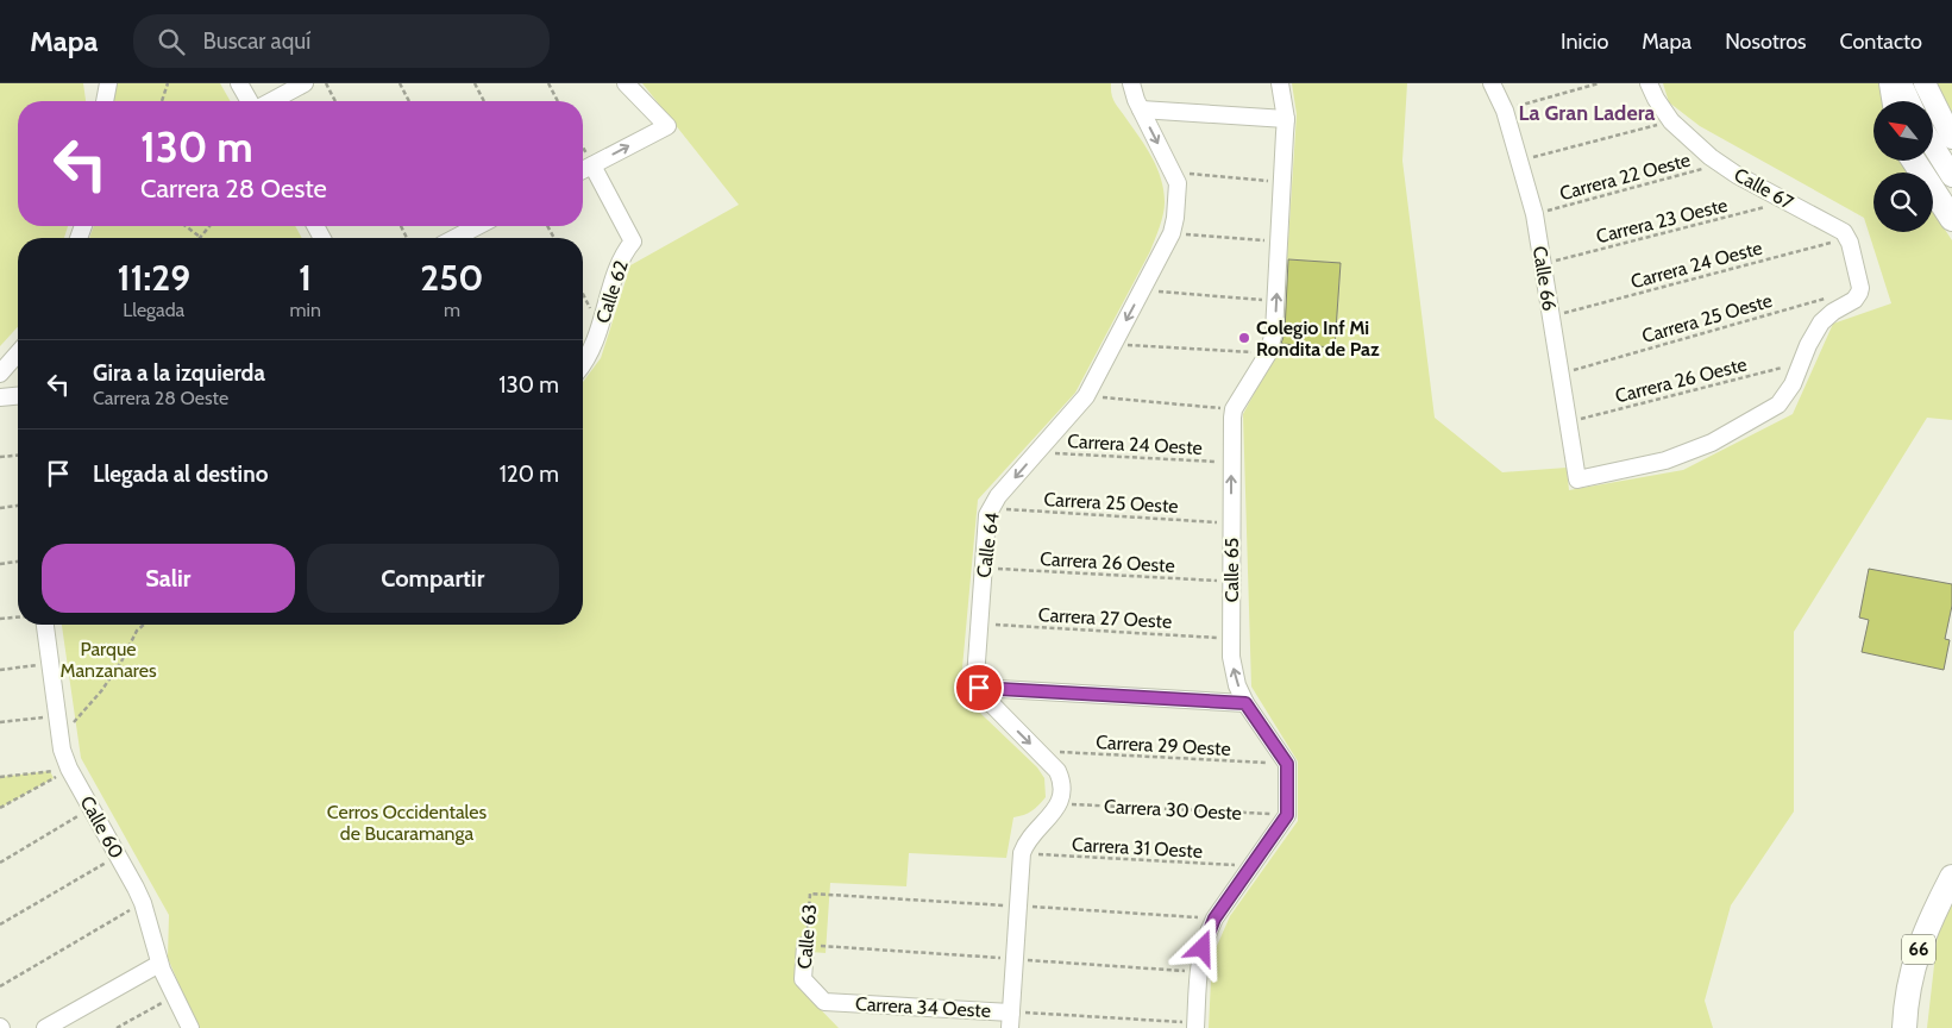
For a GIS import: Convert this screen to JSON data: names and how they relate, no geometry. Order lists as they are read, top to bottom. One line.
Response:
{"streets":{"highway":["66"],"street":["Calle 67","Calle 66","Calle 62","Calle 64","Calle 65","Calle 60","Calle 63","Carrera 34 Oeste"],"path":["Carrera 22 Oeste","Carrera 23 Oeste","Carrera 24 Oeste","Carrera 25 Oeste","Carrera 26 Oeste","Carrera 27 Oeste","Carrera 29 Oeste","Carrera 30 Oeste","Carrera 31 Oeste"]},"crossings":[["Carrera 22 Oeste","Calle 67"],["Carrera 22 Oeste","Calle 66"],["Calle 67","Carrera 23 Oeste"],["Calle 67","Carrera 24 Oeste"],["Carrera 23 Oeste","Calle 66"],["Carrera 24 Oeste","Calle 66"],["Carrera 24 Oeste","Calle 64"],["Carrera 24 Oeste","Calle 65"],["Calle 66","Carrera 25 Oeste"],["Calle 66","Carrera 26 Oeste"],["Carrera 25 Oeste","Calle 64"],["Carrera 25 Oeste","Calle 65"],["Carrera 26 Oeste","Calle 64"],["Carrera 26 Oeste","Calle 65"],["Calle 64","Carrera 27 Oeste"],["Calle 65","Carrera 27 Oeste"],["Calle 65","Carrera 29 Oeste"],["Calle 63","Carrera 34 Oeste"]],"districts":["La Gran Ladera"],"parks":["Parque Manzanares","Cerros Occidentales de Bucaramanga"],"places":["Colegio Inf Mi Rondita de Paz"],"north":"top left","page":{"header":"Mapa","search":"Buscar aquí","nav":["Inicio","Mapa","Nosotros","Contacto"],"turn":["130 m","Carrera 28 Oeste"],"eta":["11:29","Llegada","1","min","250","m"],"list":[{"name":"Gira a la izquierda","note":"Carrera 28 Oeste","value":"130 m"},{"name":"Llegada al destino","value":"120 m"}],"buttons":["Salir","Compartir"]}}
